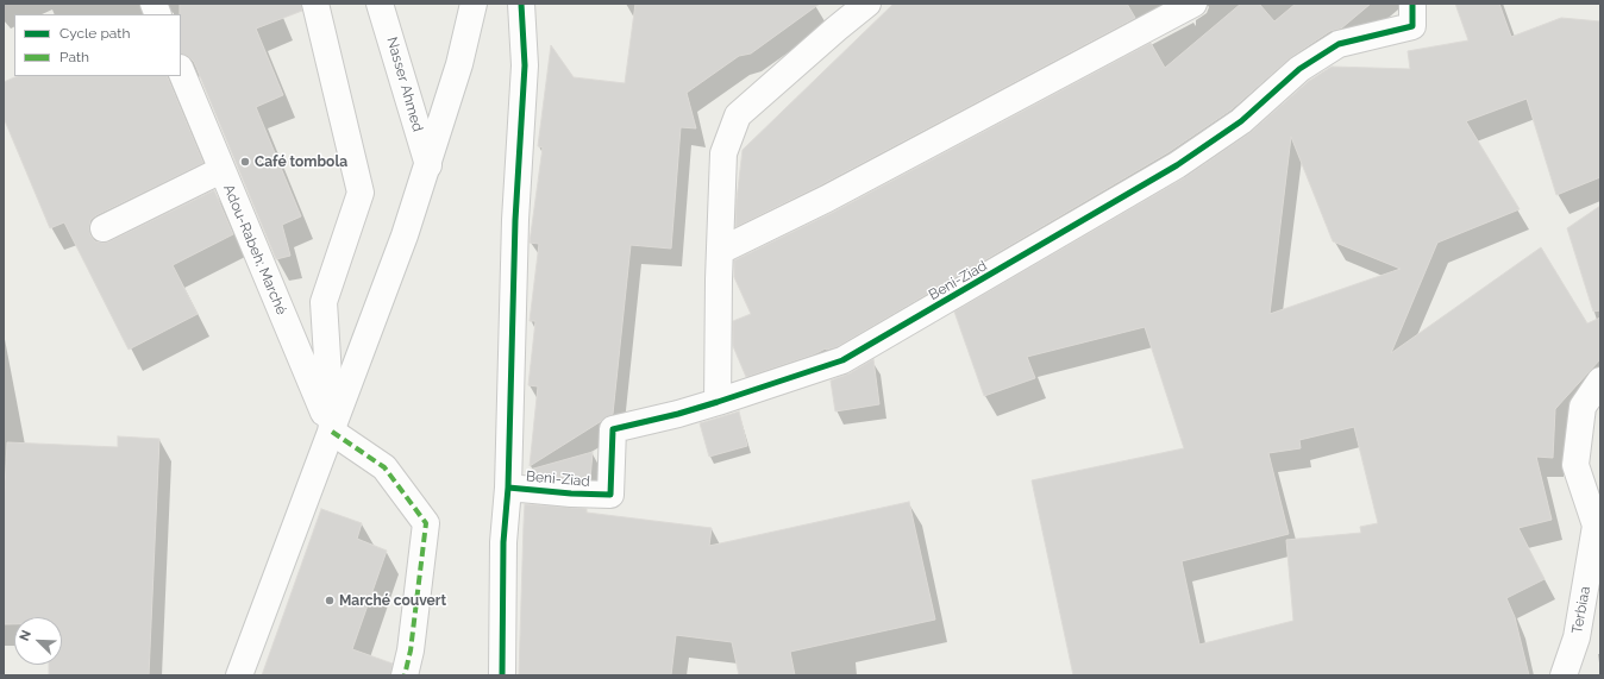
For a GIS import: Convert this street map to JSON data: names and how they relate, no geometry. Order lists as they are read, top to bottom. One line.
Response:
{"streets":{"street":["Nasser Ahmed","Adou-Rabeh; Marché","Beni-Ziad","Terbiaa"]},"places":["Café tombola","Marché couvert"],"legend":["Cycle path","Path"],"north":"top left"}
